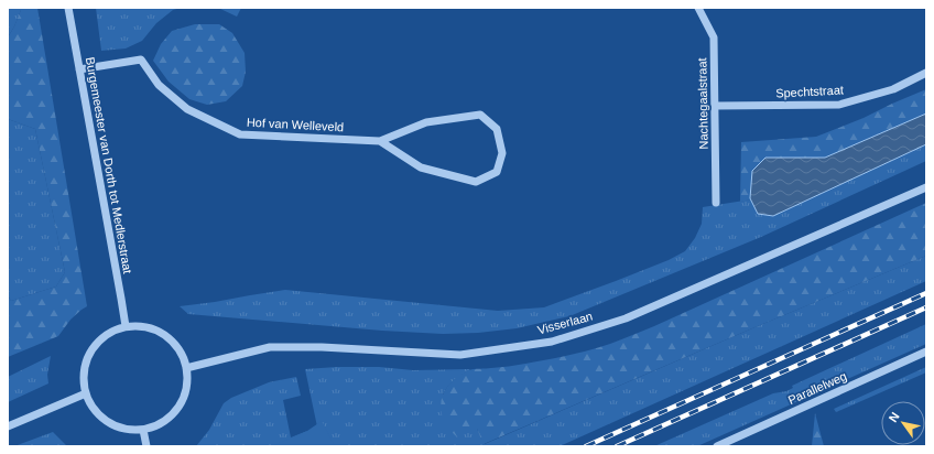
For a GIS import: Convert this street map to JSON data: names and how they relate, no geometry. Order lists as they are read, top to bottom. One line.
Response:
{"streets":{"street":["Spechtstraat","Nachtegaalstraat","Hof van Welleveld","Burgemeester van Dorth tot Medlerstraat","Visserlaan","Parallelweg"]},"crossings":[["Spechtstraat","Nachtegaalstraat"],["Hof van Welleveld","Burgemeester van Dorth tot Medlerstraat"],["Burgemeester van Dorth tot Medlerstraat","Visserlaan"]],"north":"top left"}
